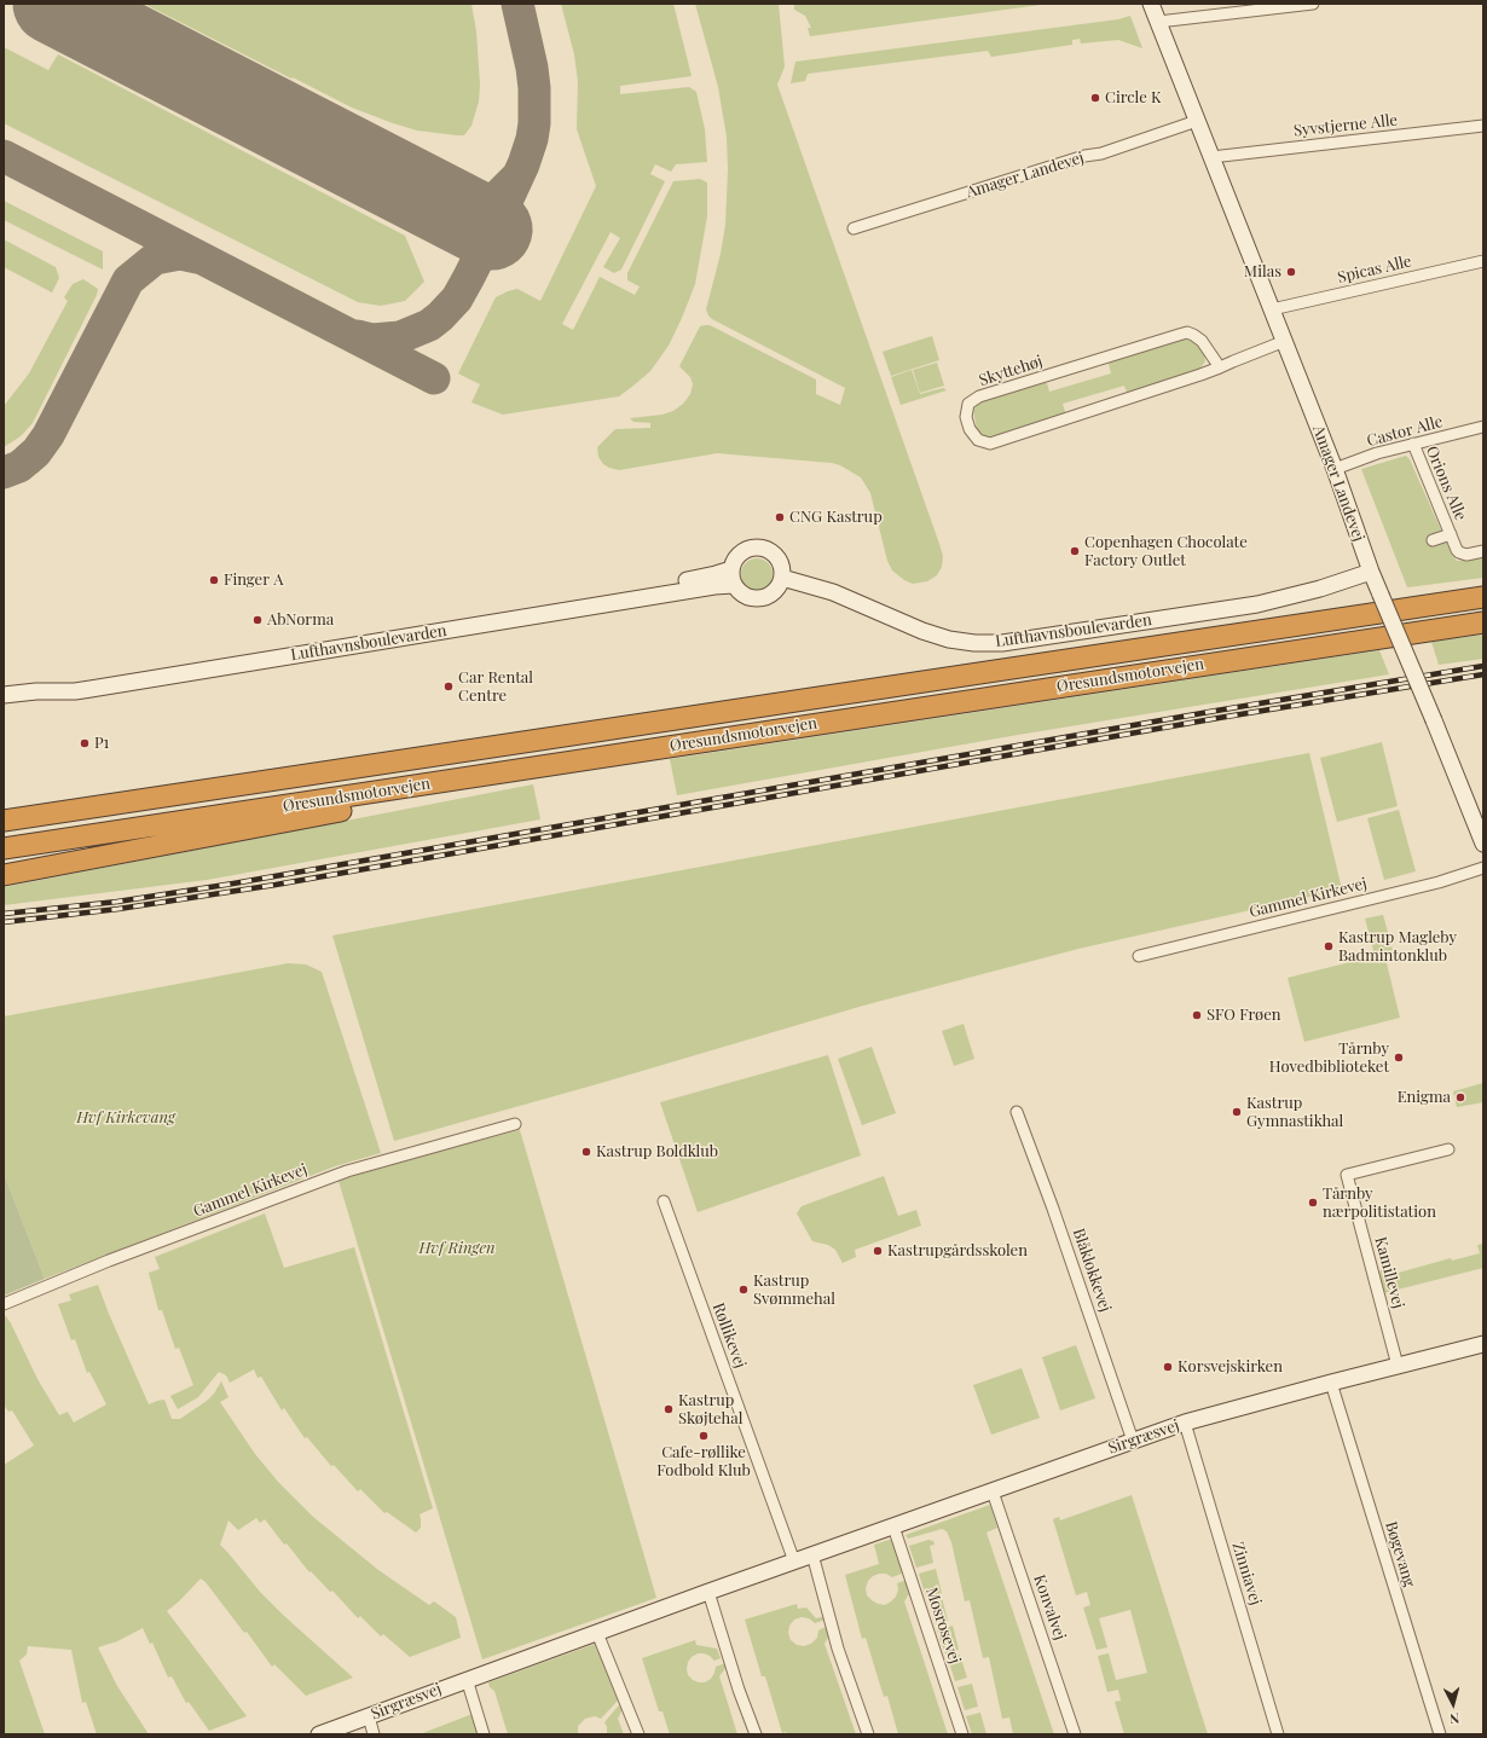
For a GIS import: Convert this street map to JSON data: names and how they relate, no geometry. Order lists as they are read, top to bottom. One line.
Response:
{"streets":{"highway":["Øresundsmotorvejen"],"street":["Syvstjerne Alle","Amager Landevej","Spicas Alle","Skyttehøj","Castor Alle","Orions Alle","Lufthavnsboulevarden","Gammel Kirkevej","Blåklokkevej","Kamillevej","Røllikevej","Sirgræsvej","Bøgevang","Zinniavej","Konvalvej","Mosrosevej"]},"crossings":[["Syvstjerne Alle","Amager Landevej"],["Amager Landevej","Spicas Alle"],["Amager Landevej","Skyttehøj"],["Amager Landevej","Castor Alle"],["Amager Landevej","Lufthavnsboulevarden"],["Castor Alle","Orions Alle"],["Blåklokkevej","Sirgræsvej"],["Kamillevej","Sirgræsvej"],["Røllikevej","Sirgræsvej"],["Sirgræsvej","Bøgevang"],["Sirgræsvej","Zinniavej"],["Sirgræsvej","Konvalvej"],["Sirgræsvej","Mosrosevej"]],"parks":["Hvf Kirkevang","Hvf Ringen"],"places":["Circle K","Milas","CNG Kastrup","Copenhagen Chocolate Factory Outlet","Finger A","AbNorma","Car Rental Centre","P1","Kastrup Magleby Badmintonklub","SFO Frøen","Tårnby Hovedbiblioteket","Enigma","Kastrup Gymnastikhal","Kastrup Boldklub","Tårnby nærpolitistation","Kastrupgårdsskolen","Kastrup Svømmehal","Korsvejskirken","Kastrup Skøjtehal","Cafe-røllike Fodbold Klub"],"north":"bottom"}
